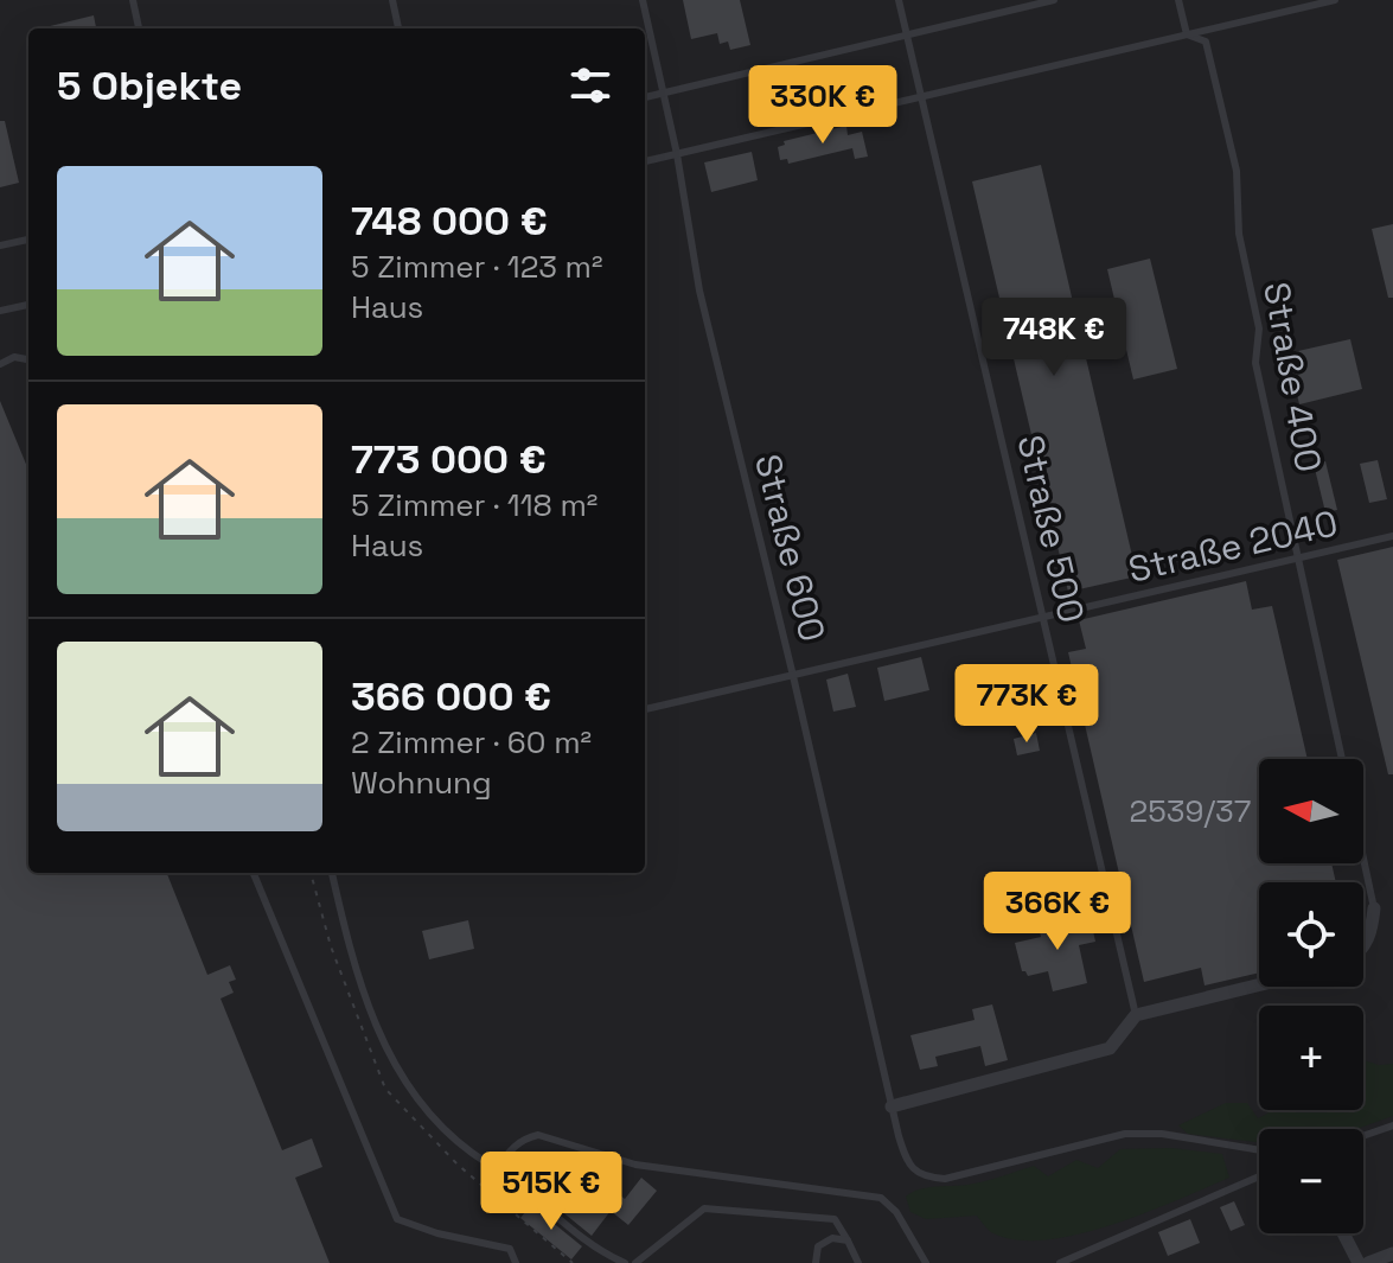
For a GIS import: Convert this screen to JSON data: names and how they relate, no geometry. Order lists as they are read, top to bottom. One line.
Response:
{"streets":{"lane":["Straße 400","Straße 500","Straße 2040","Straße 600"]},"crossings":[["Straße 400","Straße 2040"],["Straße 500","Straße 2040"],["Straße 2040","Straße 600"]],"house_numbers":["2539/37"],"north":"left","page":{"heading":"5 Objekte","price":["330K €","748K €","773K €","366K €","515K €"],"list":[{"name":"748 000 €","note":"5 Zimmer · 123 m² · Haus"},{"name":"773 000 €","note":"5 Zimmer · 118 m² · Haus"},{"name":"366 000 €","note":"2 Zimmer · 60 m² · Wohnung"}],"map_buttons":["+","−"]}}
